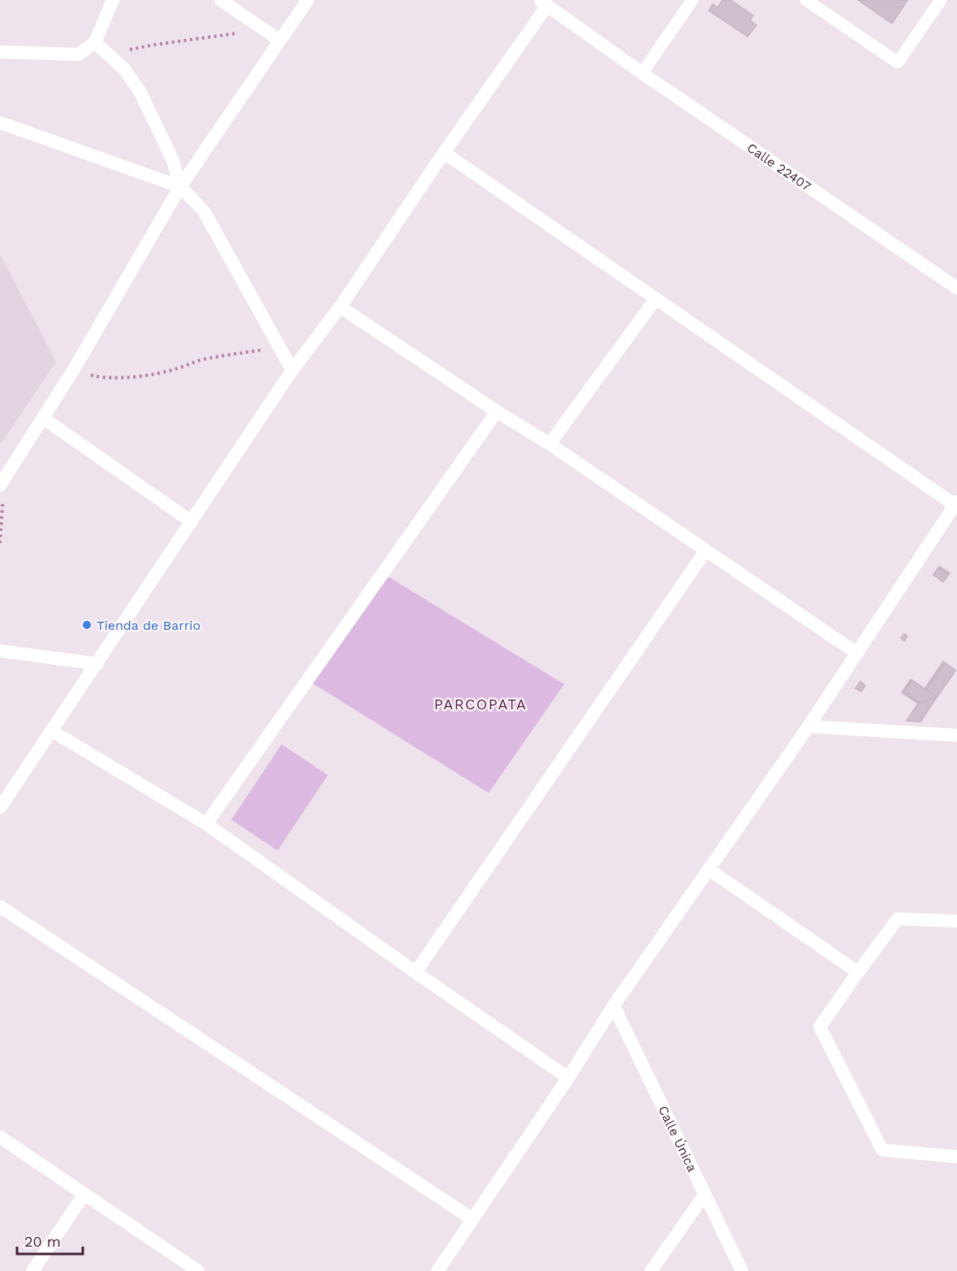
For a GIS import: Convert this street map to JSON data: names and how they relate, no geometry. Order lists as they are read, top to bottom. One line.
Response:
{"streets":{"street":["Calle 22407","Calle Única"]},"districts":["PARCOPATA"],"places":["Tienda de Barrio"],"scale_bar":"20 m"}
